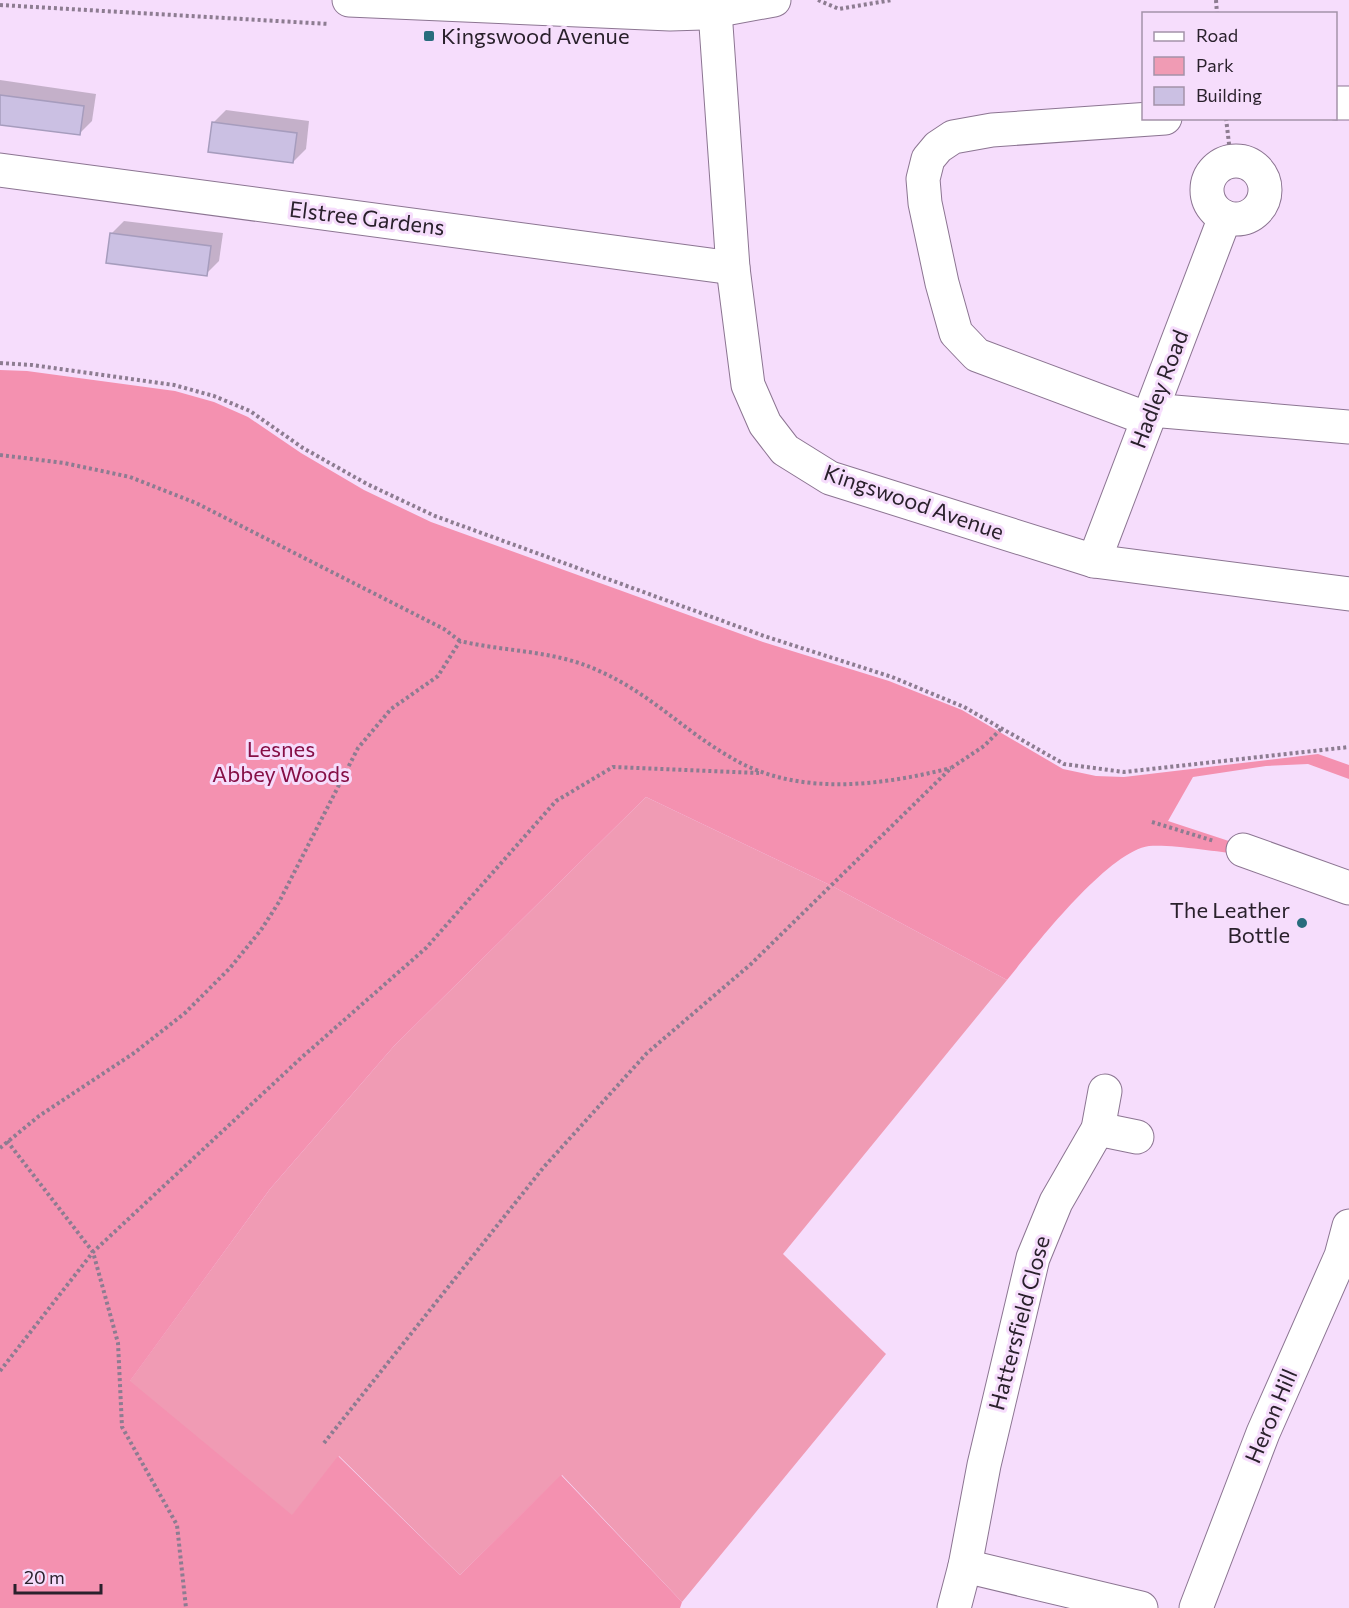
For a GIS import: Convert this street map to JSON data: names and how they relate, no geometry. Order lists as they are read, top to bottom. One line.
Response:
{"streets":{"street":["Elstree Gardens","Hadley Road","Kingswood Avenue","Hattersfield Close","Heron Hill"]},"crossings":[["Elstree Gardens","Kingswood Avenue"],["Hadley Road","Kingswood Avenue"]],"parks":["Lesnes Abbey Woods"],"places":{"transit":["Kingswood Avenue"],"other":["The Leather Bottle"]},"legend":["Road","Park","Building"],"scale_bar":"20 m"}
